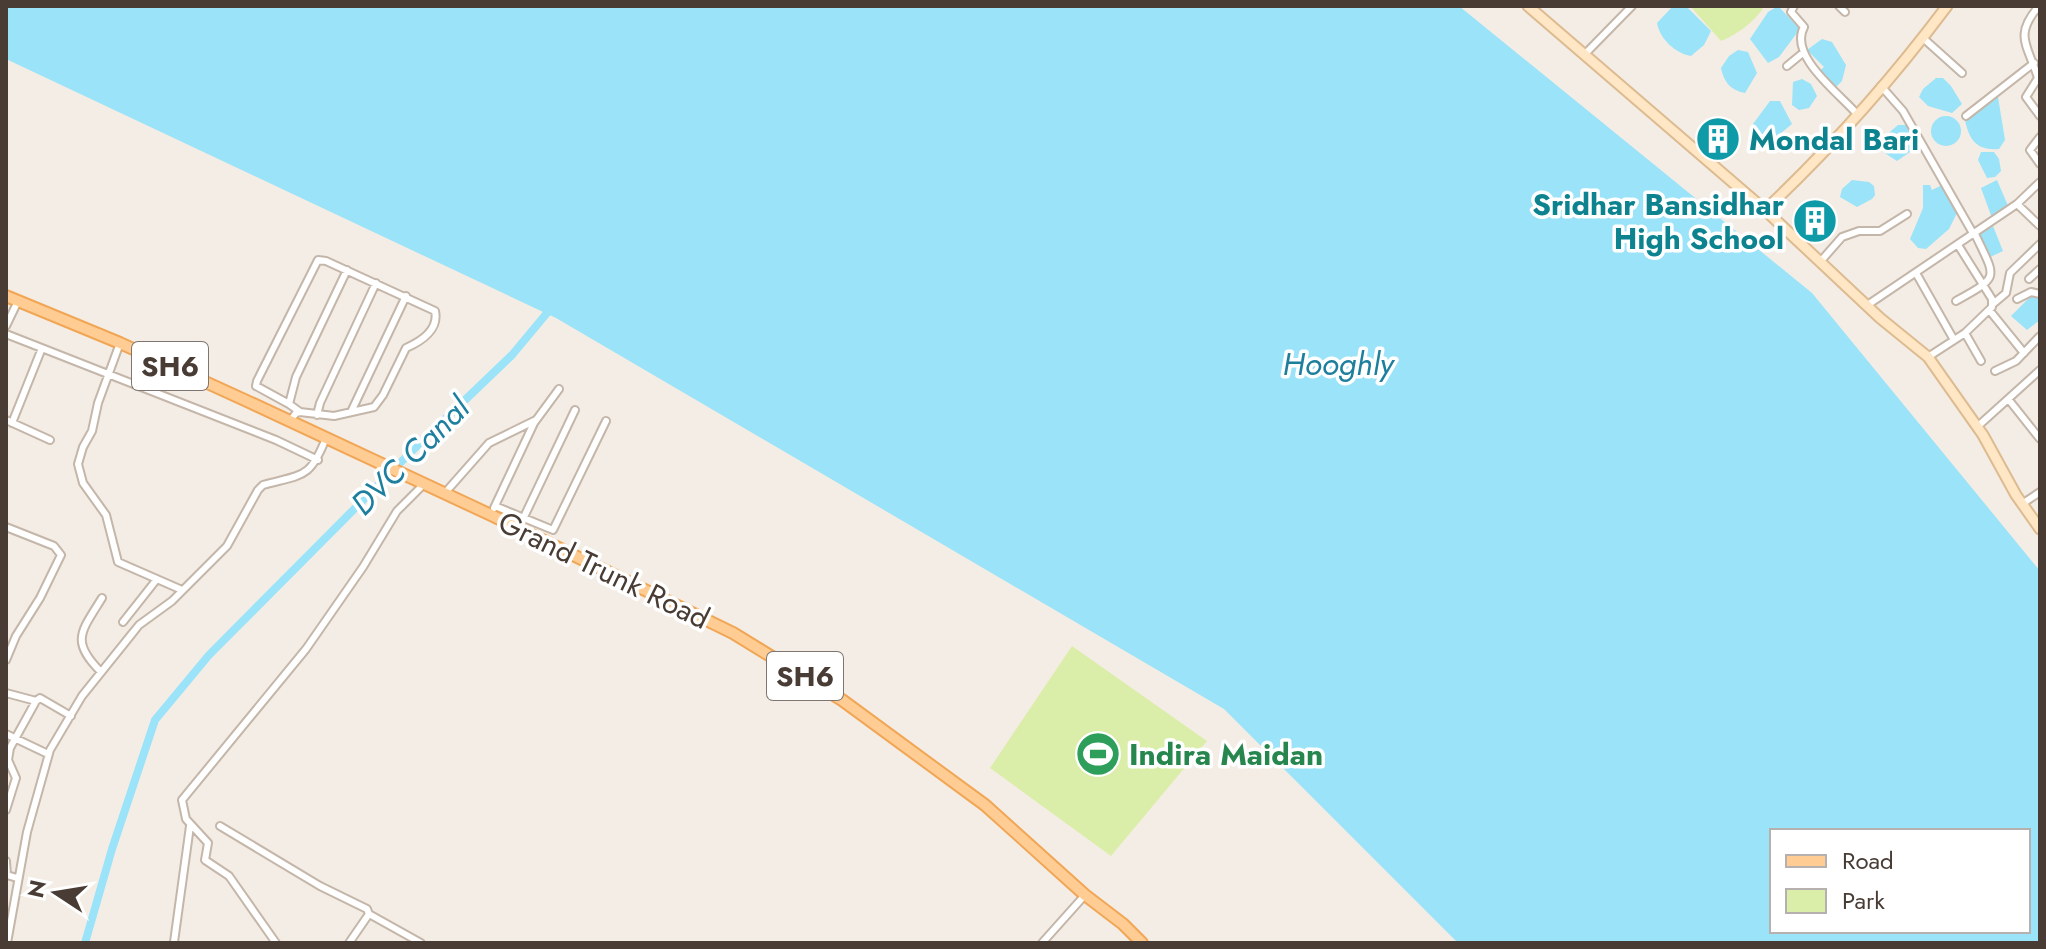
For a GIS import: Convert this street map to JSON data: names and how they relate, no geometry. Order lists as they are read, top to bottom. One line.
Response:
{"streets":{"main road":["SH6","Grand Trunk Road"]},"water":["Hooghly","DVC Canal"],"places":{"building":["Mondal Bari","Sridhar Bansidhar High School"],"sports":["Indira Maidan"]},"legend":["Road","Park"],"north":"left"}
